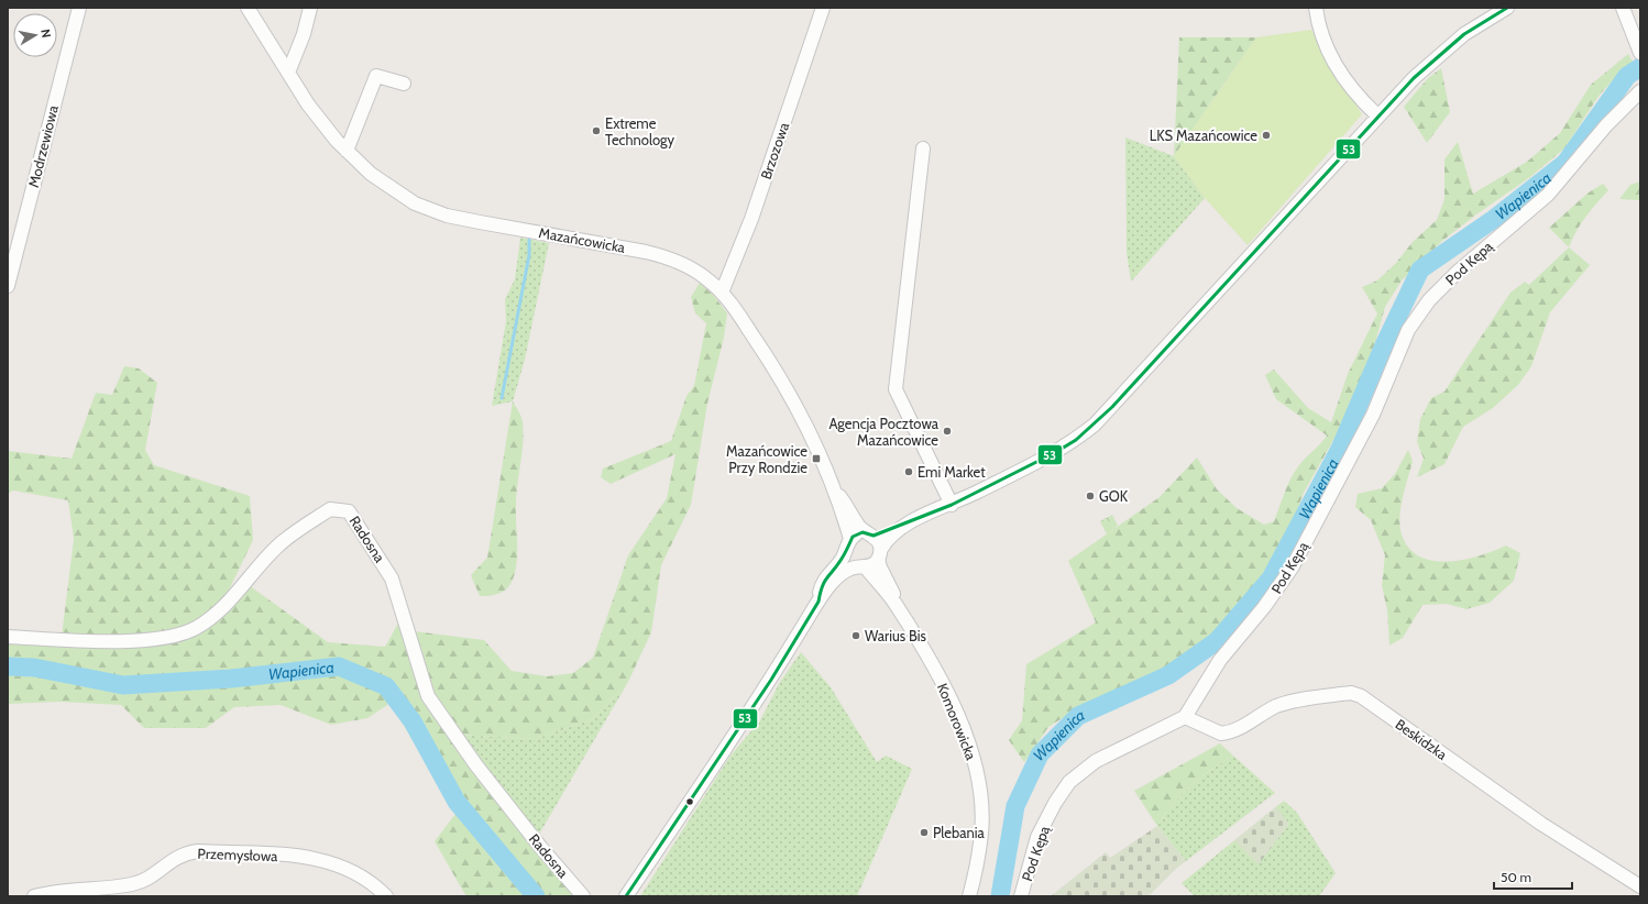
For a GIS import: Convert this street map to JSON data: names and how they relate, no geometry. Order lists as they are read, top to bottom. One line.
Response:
{"streets":{"street":["Modrzewiowa","Brzozowa","Mazańcowicka","Pod Kępą","Radosna","Komorowicka","Beskidzka","Przemysłowa"]},"crossings":[["Brzozowa","Mazańcowicka"],["Mazańcowicka","Komorowicka"],["Pod Kępą","Beskidzka"]],"water":["Wapienica"],"places":{"other":["Extreme Technology","LKS Mazańcowice","Agencja Pocztowa Mazańcowice","Emi Market","GOK","Warius Bis","Plebania"],"transit":["Mazańcowice Przy Rondzie"]},"lines":["transit line 53"],"scale_bar":"50 m","north":"right"}
